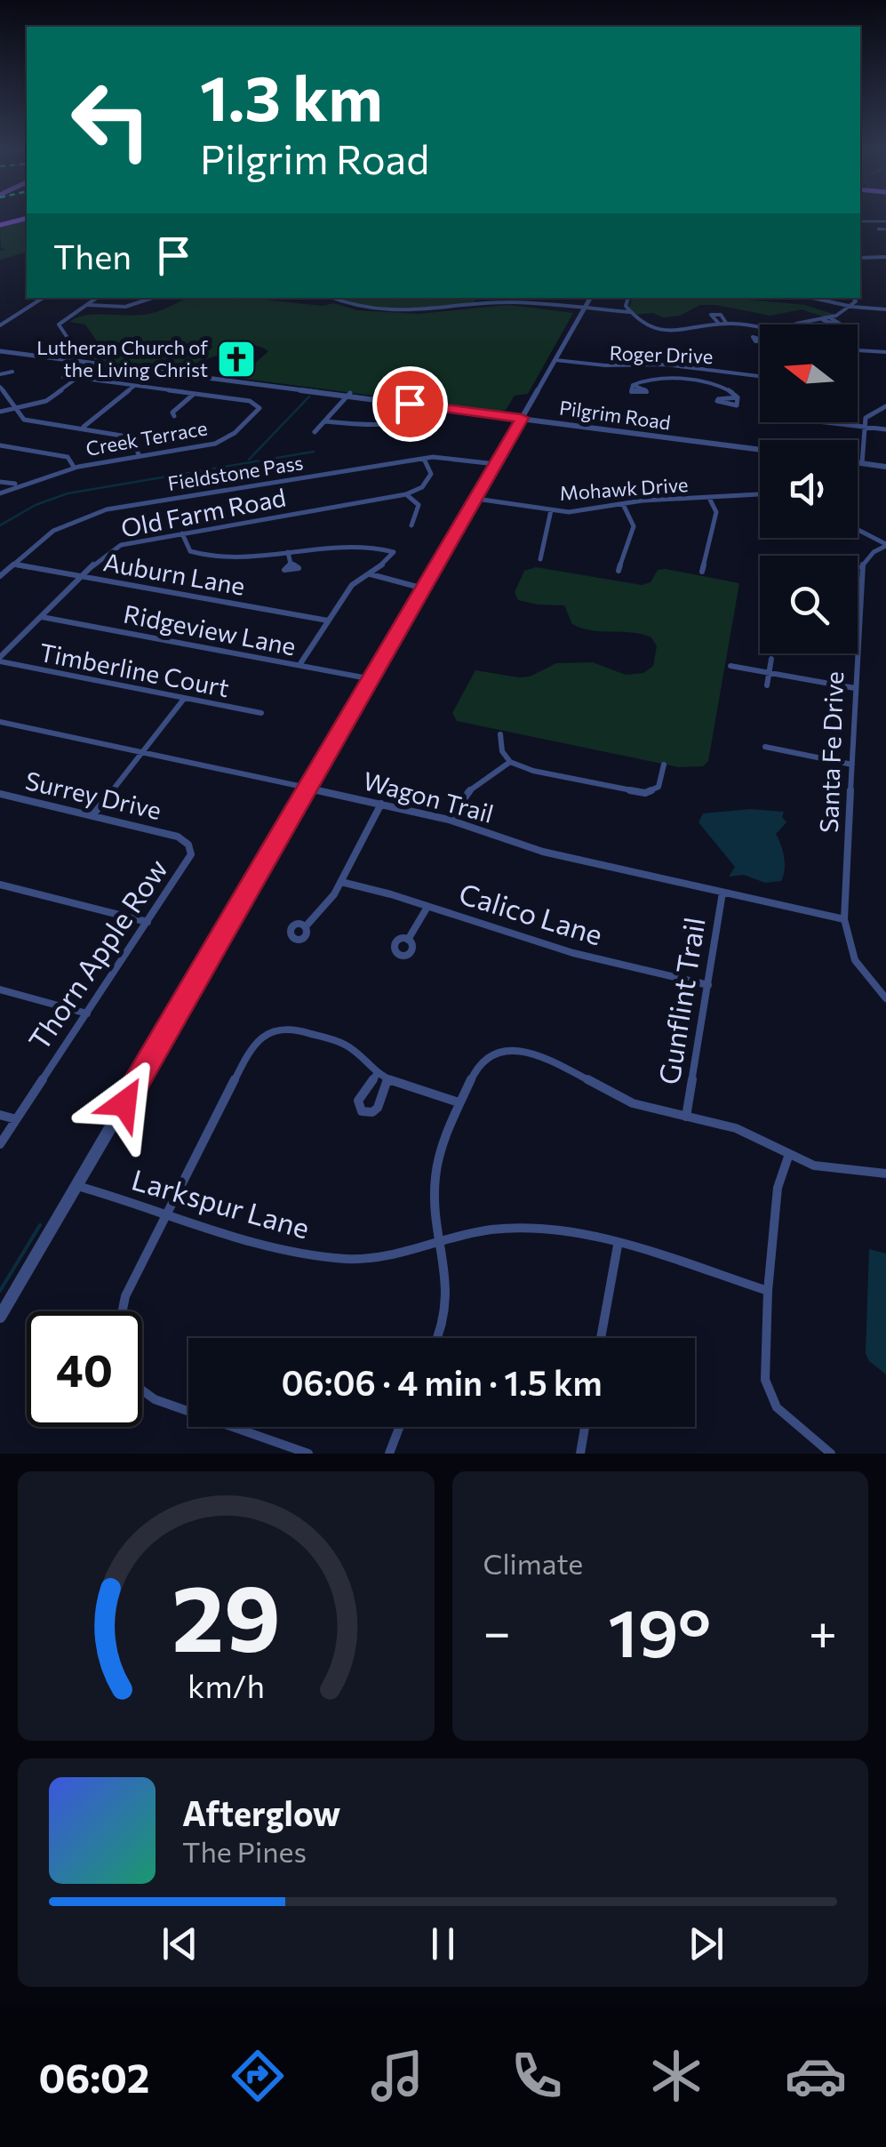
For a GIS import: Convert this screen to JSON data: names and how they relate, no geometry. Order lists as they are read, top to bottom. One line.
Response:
{"streets":{"street":["Roger Drive","Pilgrim Road","Creek Terrace","Fieldstone Pass","Mohawk Drive","Old Farm Road","Auburn Lane","Ridgeview Lane","Timberline Court","Santa Fe Drive","Surrey Drive","Wagon Trail","Calico Lane","Thorn Apple Row","Gunflint Trail","Larkspur Lane"]},"crossings":[["Fieldstone Pass","Auburn Lane"],["Old Farm Road","Auburn Lane"],["Old Farm Road","Ridgeview Lane"],["Old Farm Road","Timberline Court"],["Santa Fe Drive","Wagon Trail"],["Surrey Drive","Thorn Apple Row"],["Wagon Trail","Gunflint Trail"],["Calico Lane","Gunflint Trail"]],"places":{"church":["Lutheran Church of the Living Christ"]},"north":"left","page":{"turn":["1.3 km","Pilgrim Road"],"then":"Then","limit":"40","trip":"06:06 · 4 min · 1.5 km","tile":"Climate","heat":["−","19°","+"],"song":["Afterglow","The Pines"],"tabs":"06:02","gauge":["29","km/h"]}}
